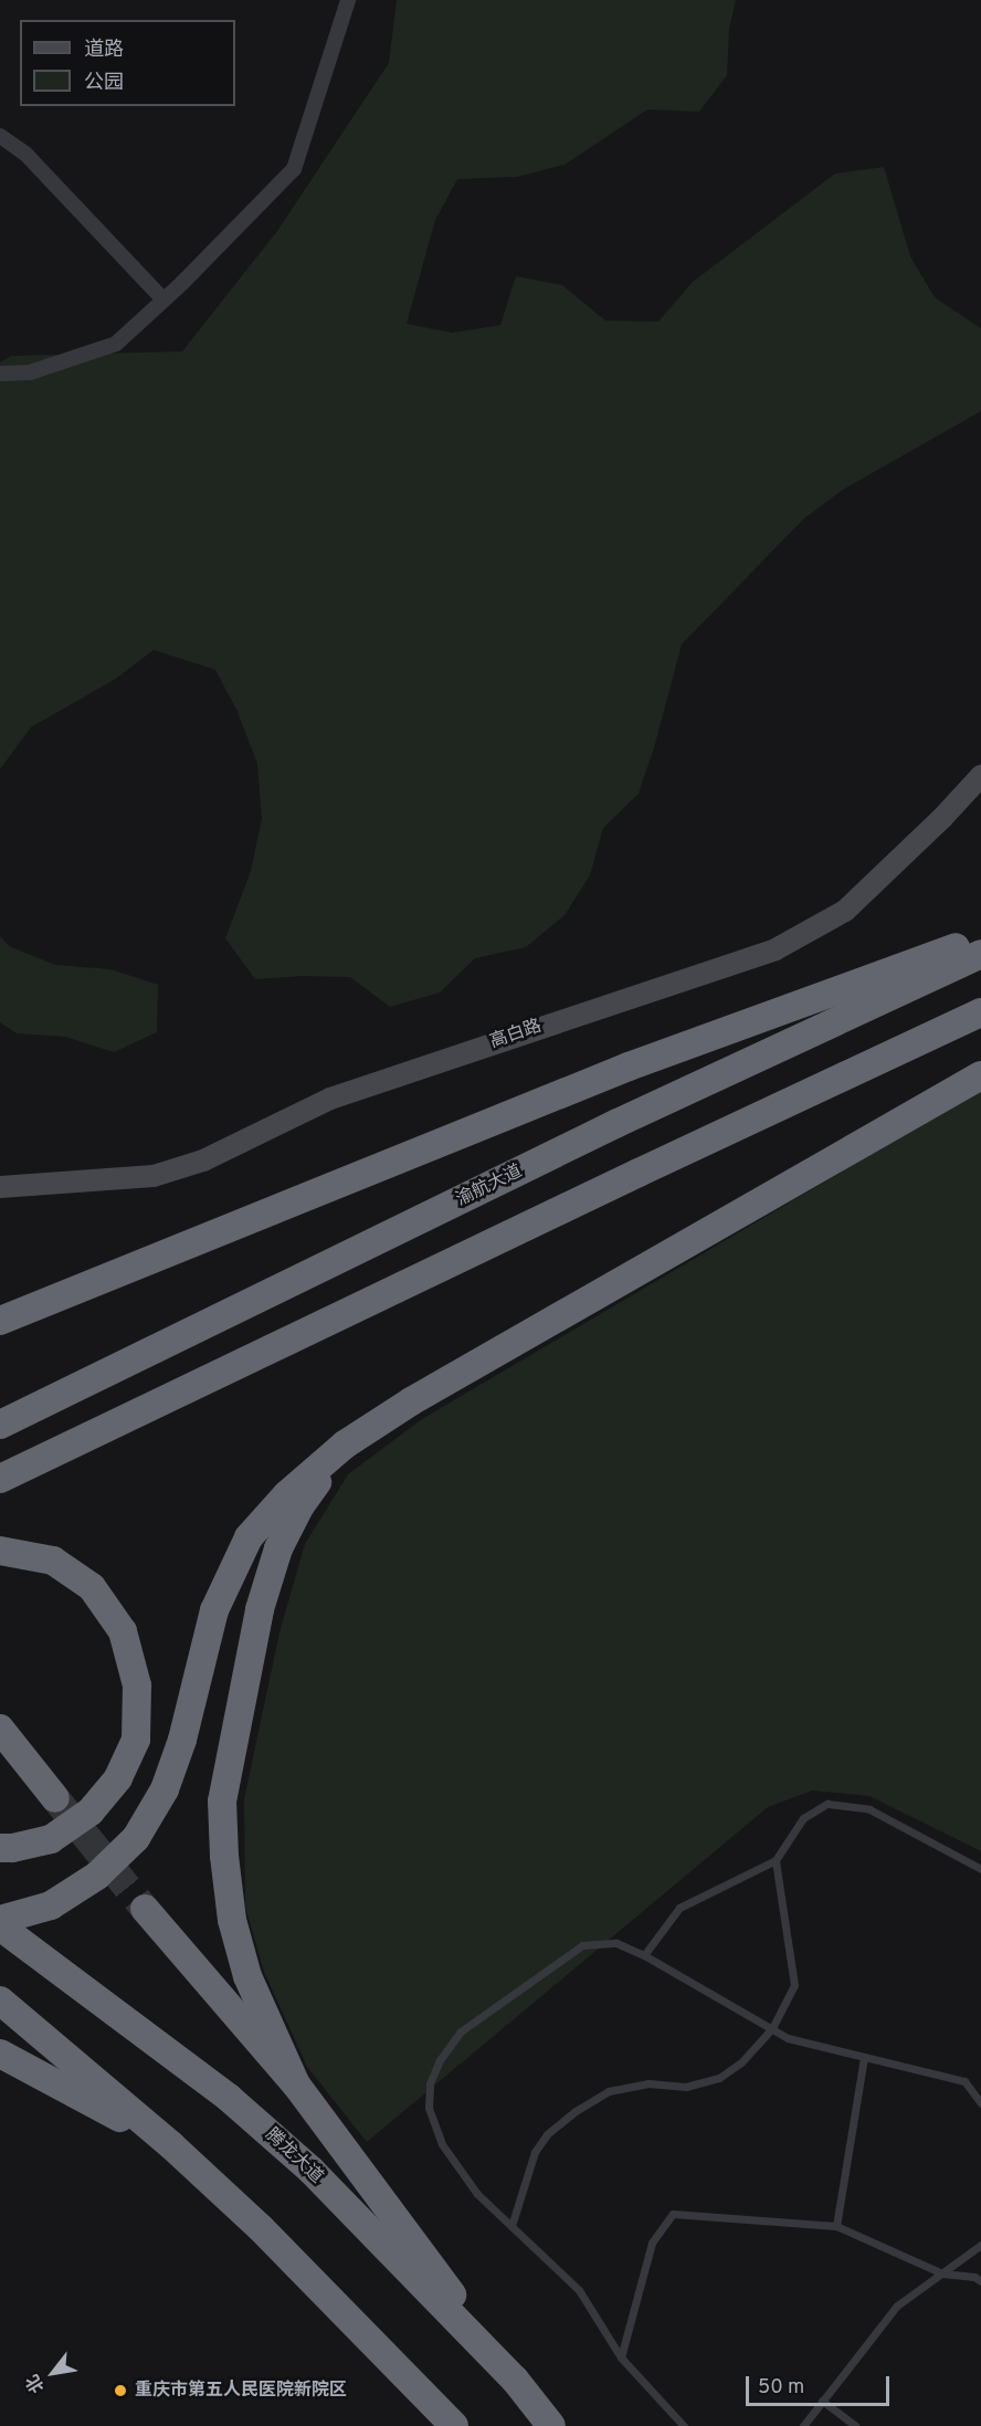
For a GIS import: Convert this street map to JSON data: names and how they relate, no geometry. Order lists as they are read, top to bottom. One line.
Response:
{"streets":{"highway":["渝航大道","腾龙大道"],"street":["高白路"]},"places":["重庆市第五人民医院新院区"],"legend":["道路","公园"],"scale_bar":"50 m","north":"bottom left"}
